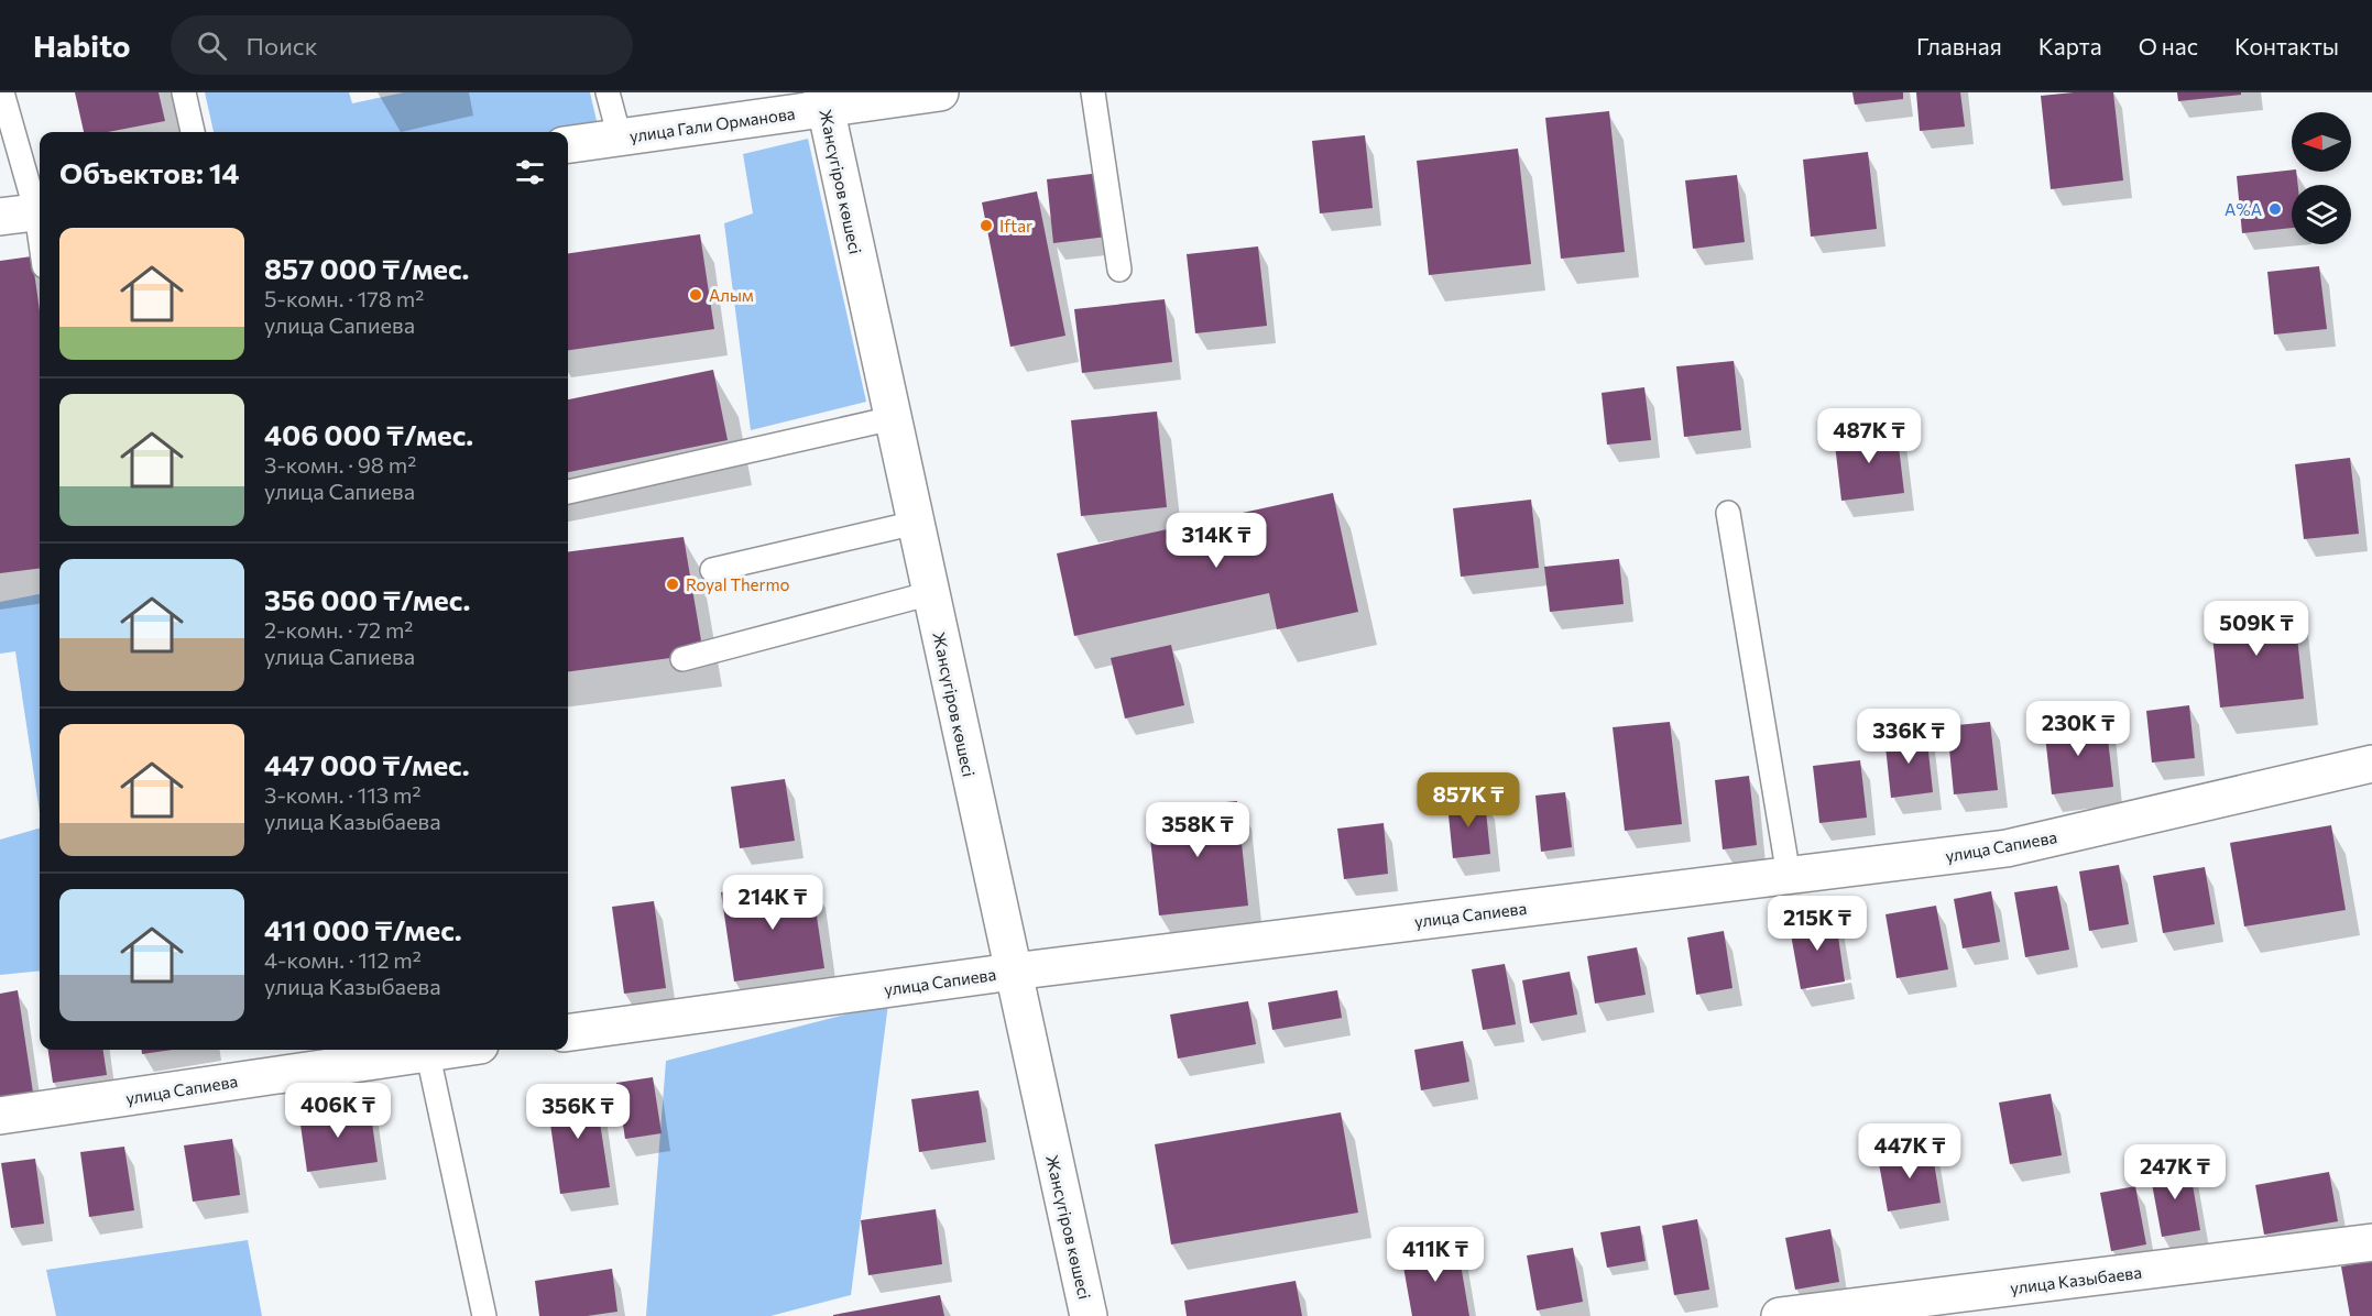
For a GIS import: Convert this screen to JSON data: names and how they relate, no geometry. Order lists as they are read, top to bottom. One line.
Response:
{"streets":{"street":["улица Гали Орманова","Жансүгіров көшесі","улица Сапиева","улица Казыбаева"]},"crossings":[["улица Гали Орманова","Жансүгіров көшесі"],["Жансүгіров көшесі","улица Сапиева"]],"places":["A%A","Iftar","Алым","Royal Thermo"],"north":"left","page":{"header":"Habito","search":"Поиск","nav":["Главная","Карта","О нас","Контакты"],"heading":"Объектов: 14","list":[{"name":"857 000 ₸/мес.","note":"5-комн. · 178 m² · улица Сапиева"},{"name":"406 000 ₸/мес.","note":"3-комн. · 98 m² · улица Сапиева"},{"name":"356 000 ₸/мес.","note":"2-комн. · 72 m² · улица Сапиева"},{"name":"447 000 ₸/мес.","note":"3-комн. · 113 m² · улица Казыбаева"},{"name":"411 000 ₸/мес.","note":"4-комн. · 112 m² · улица Казыбаева"}],"price":["487K ₸","314K ₸","509K ₸","230K ₸","336K ₸","857K ₸","358K ₸","214K ₸","215K ₸","406K ₸","356K ₸","447K ₸","247K ₸","411K ₸"]}}
